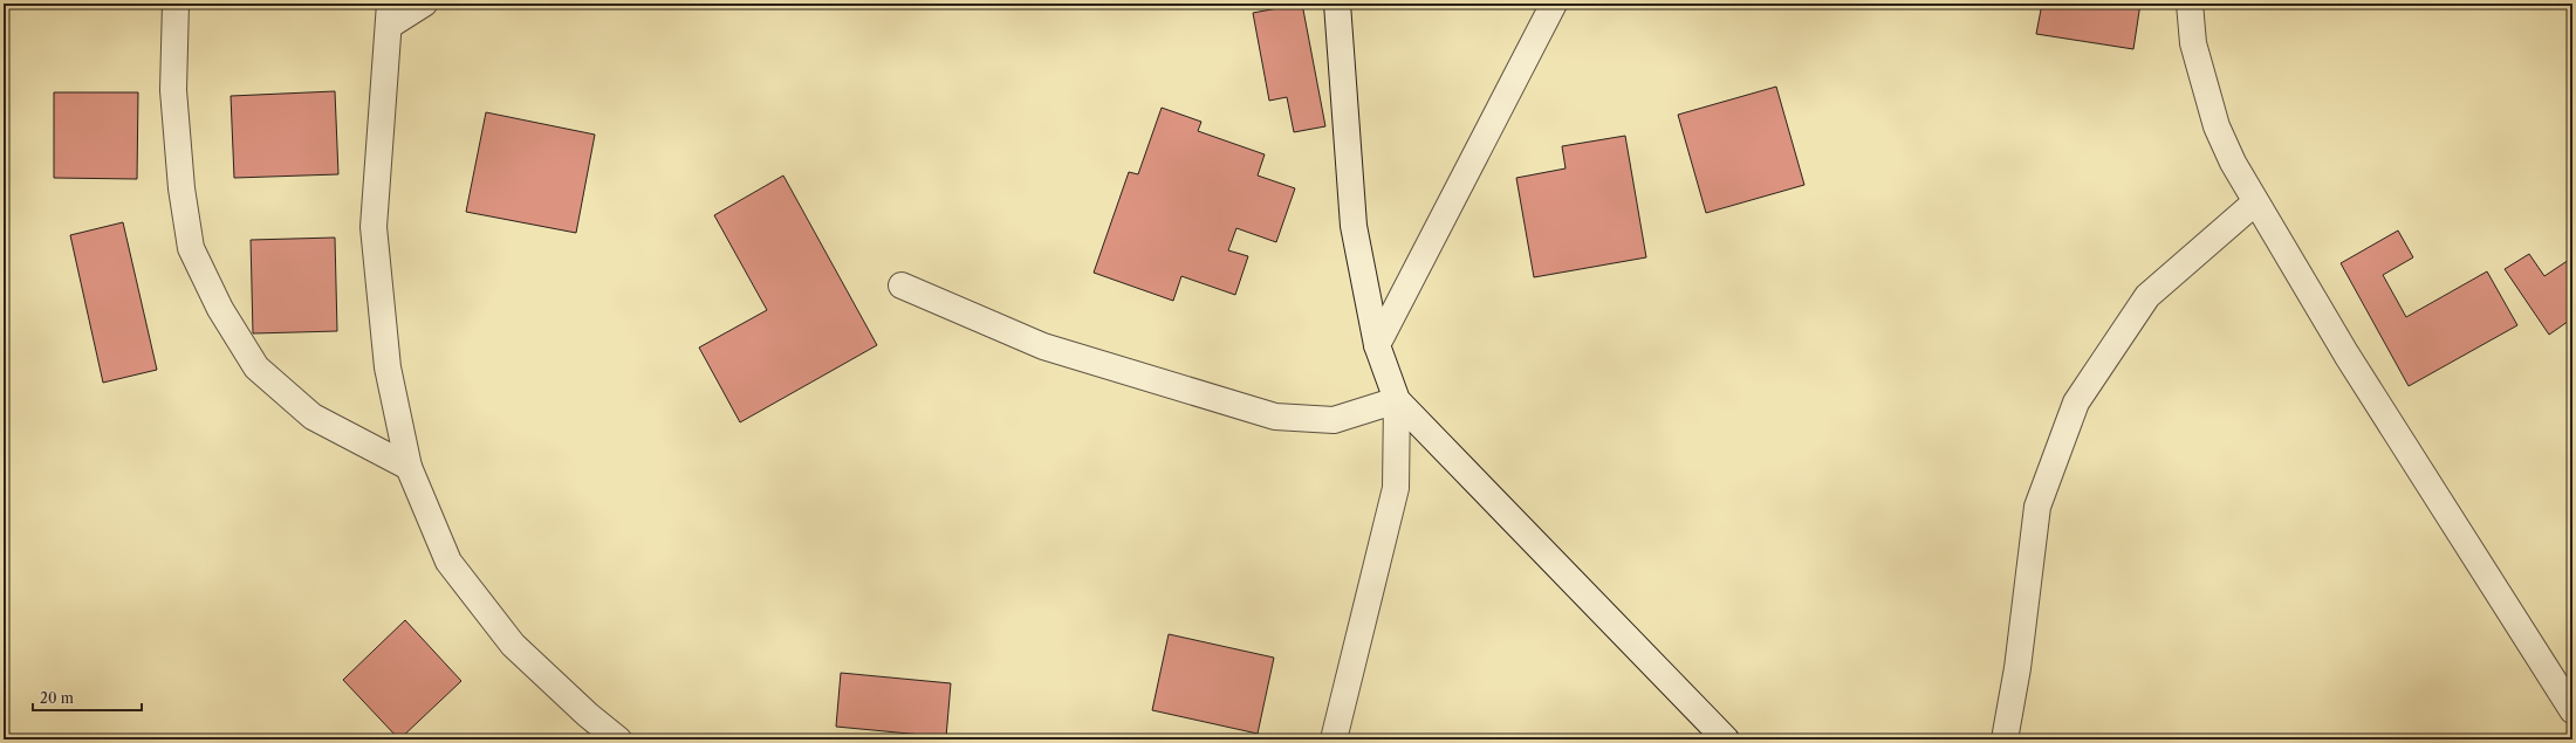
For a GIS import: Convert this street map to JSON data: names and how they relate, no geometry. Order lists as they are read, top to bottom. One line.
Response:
{"scale_bar":"20 m"}
